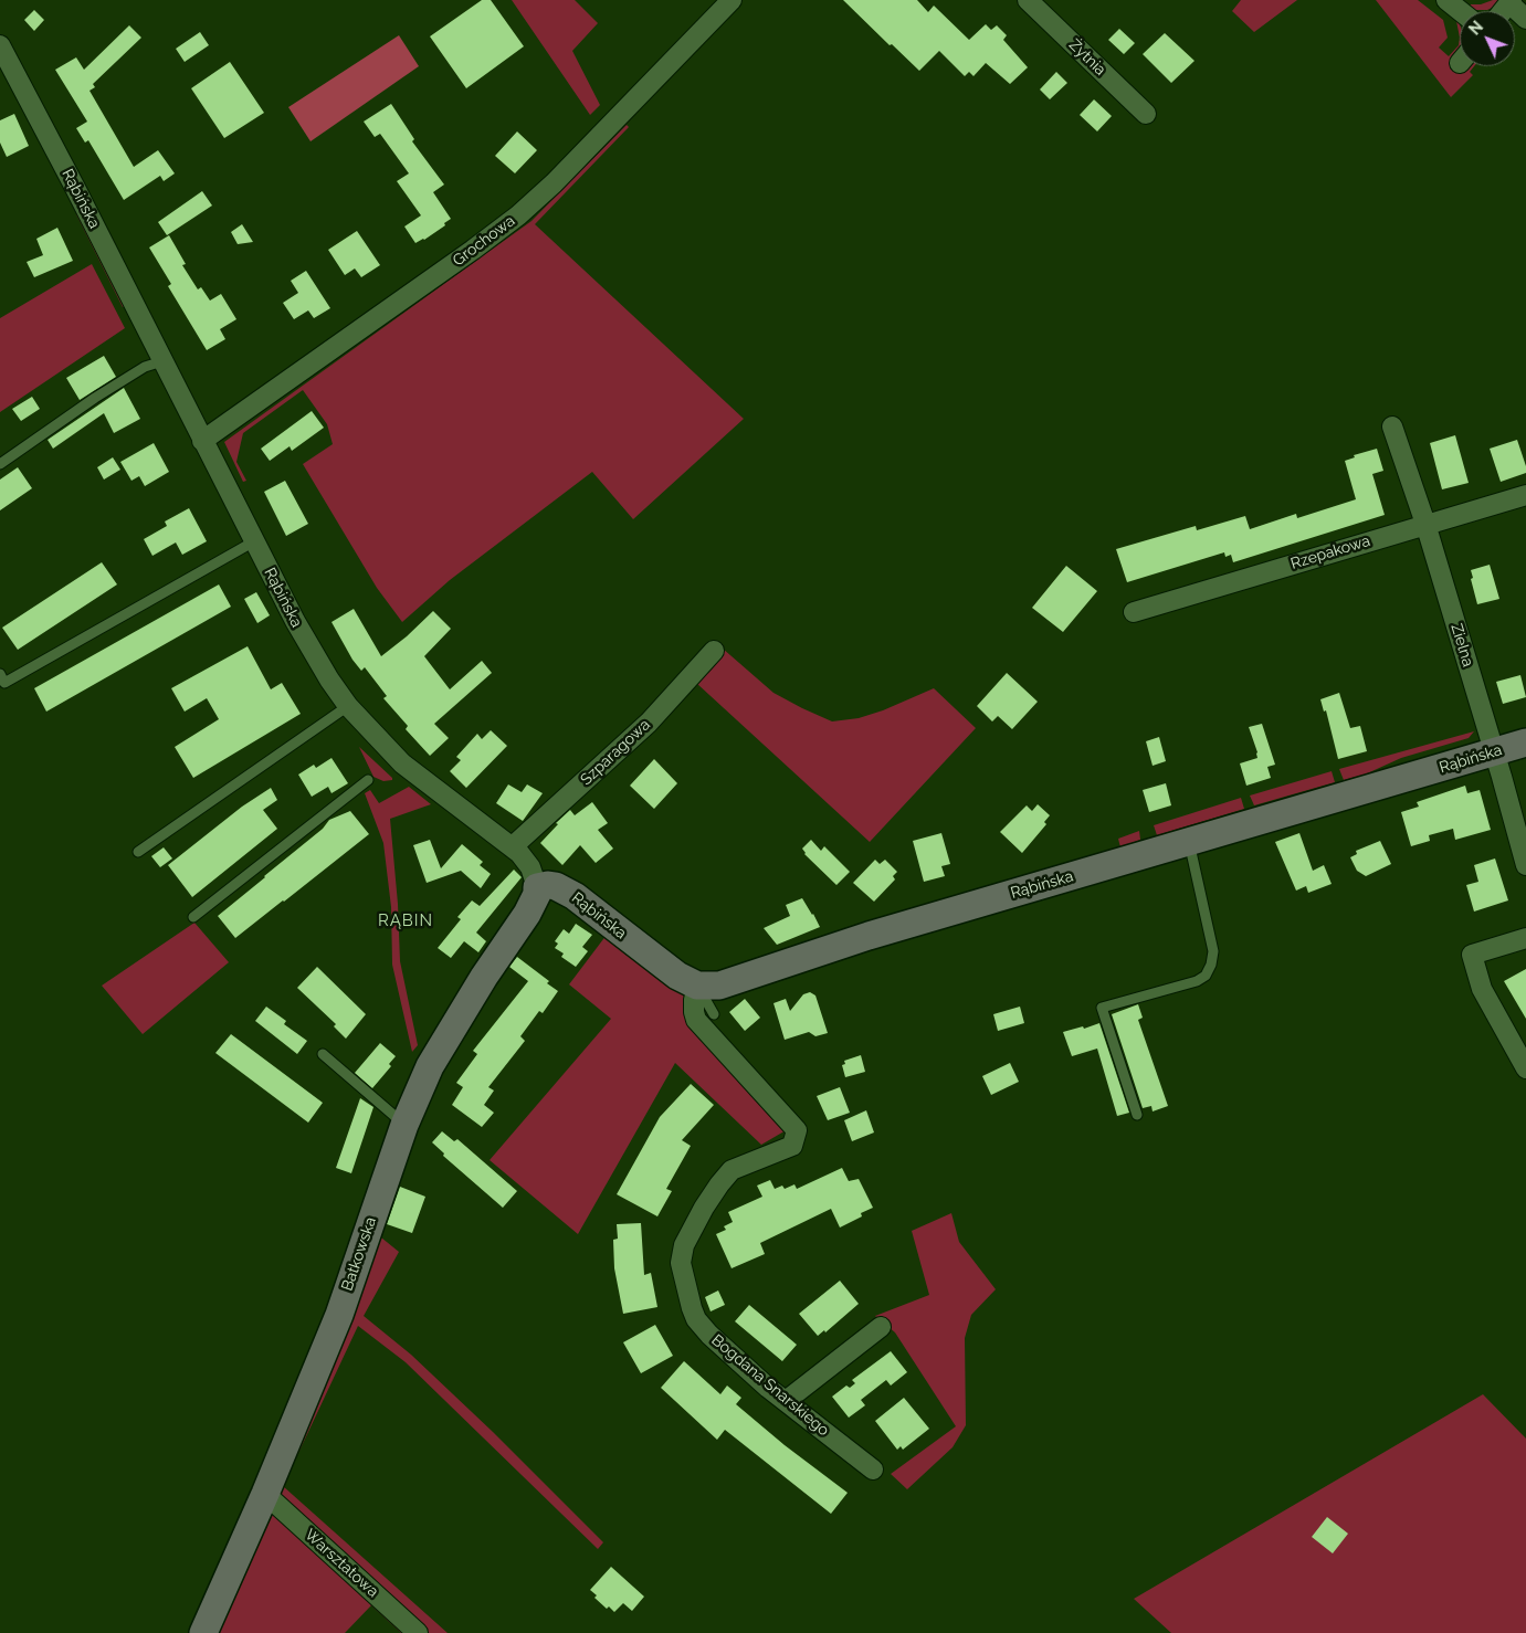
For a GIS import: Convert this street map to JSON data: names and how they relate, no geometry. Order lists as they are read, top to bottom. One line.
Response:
{"streets":{"street":["Żytnia","Rąbińska","Grochowa","Rzepakowa","Zielna","Szparagowa","Batkowska","Bogdana Snarskiego","Warsztatowa"]},"crossings":[["Rąbińska","Grochowa"],["Rąbińska","Zielna"],["Rąbińska","Szparagowa"],["Rąbińska","Batkowska"],["Rąbińska","Bogdana Snarskiego"],["Rzepakowa","Zielna"],["Batkowska","Warsztatowa"]],"districts":["RĄBIN"],"north":"top left"}
